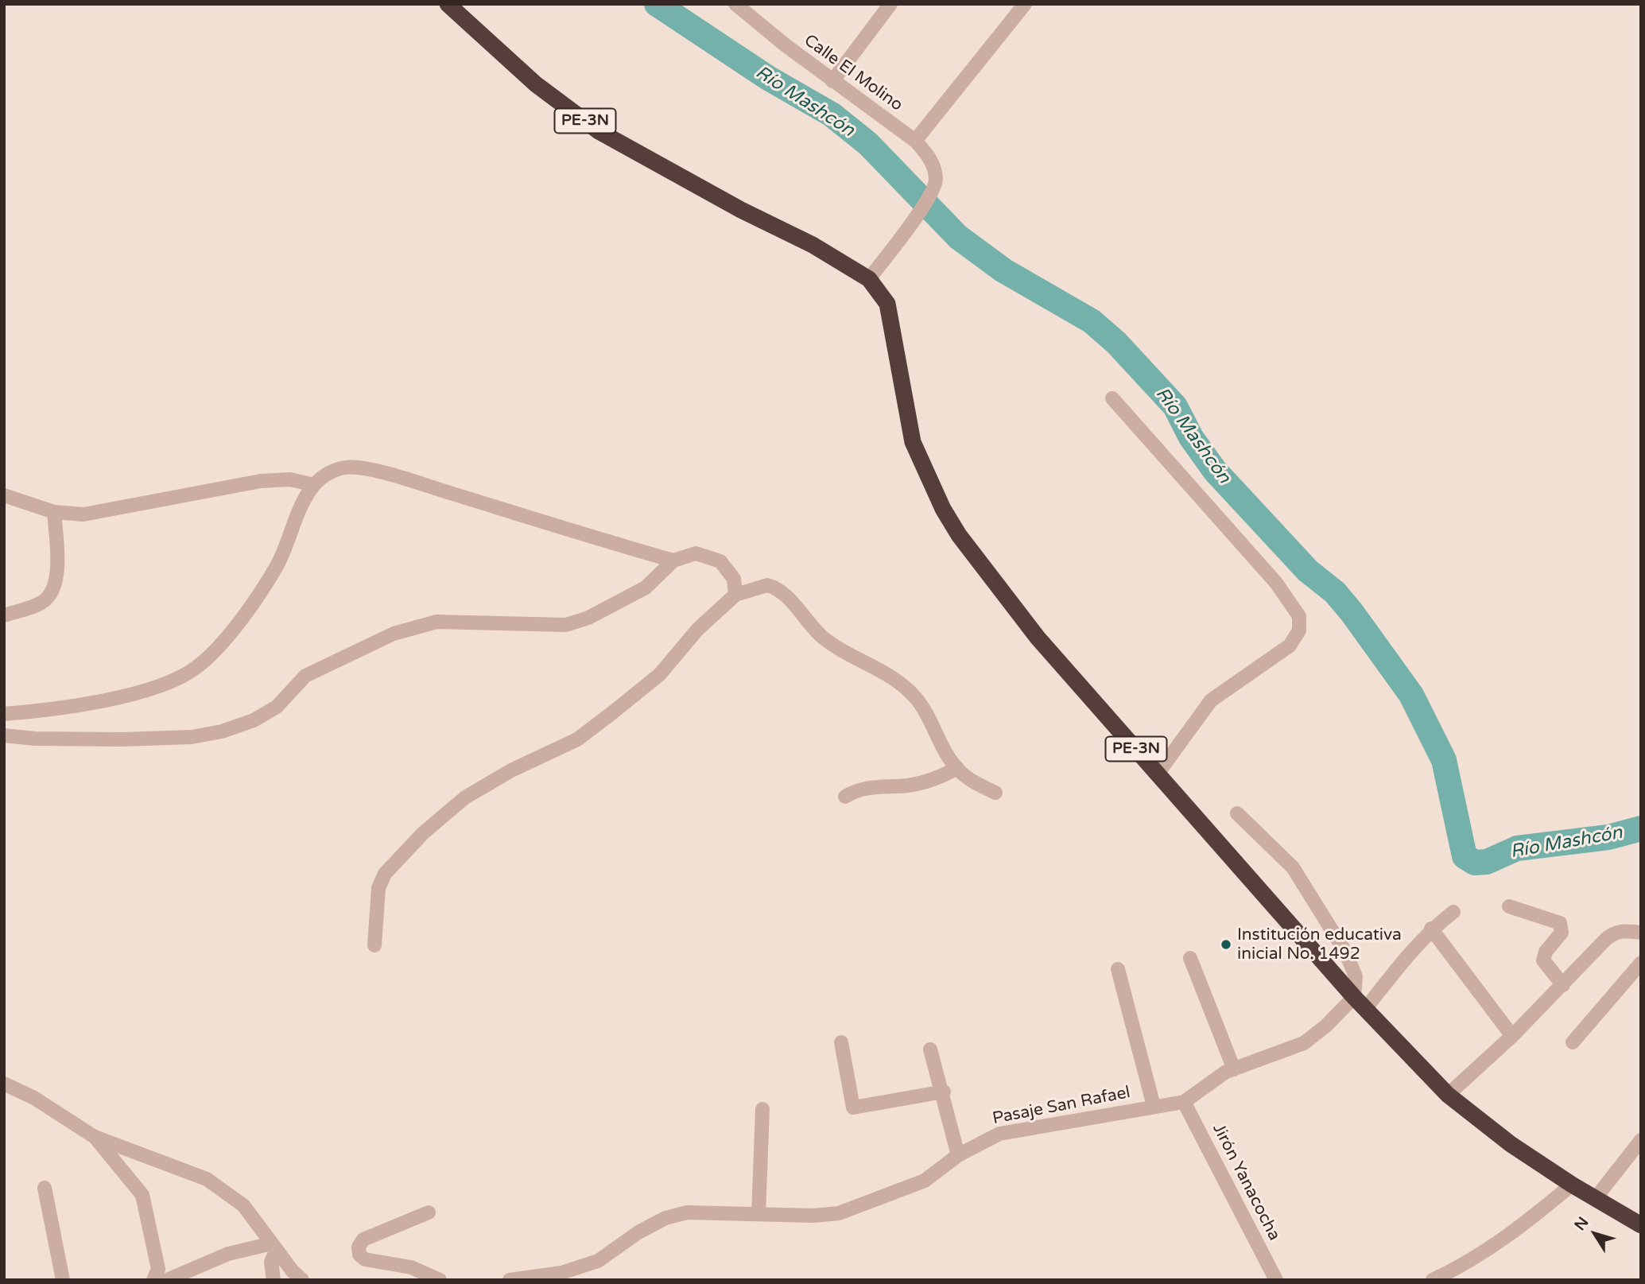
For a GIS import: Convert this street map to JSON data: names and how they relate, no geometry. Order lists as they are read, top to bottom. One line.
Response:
{"streets":{"highway":["PE-3N"],"street":["Calle El Molino","Pasaje San Rafael","Jirón Yanacocha"]},"crossings":[["Calle El Molino","PE-3N"],["Pasaje San Rafael","Jirón Yanacocha"]],"water":["Río Mashcón"],"places":["Institución educativa inicial No. 1492"],"north":"top left"}
